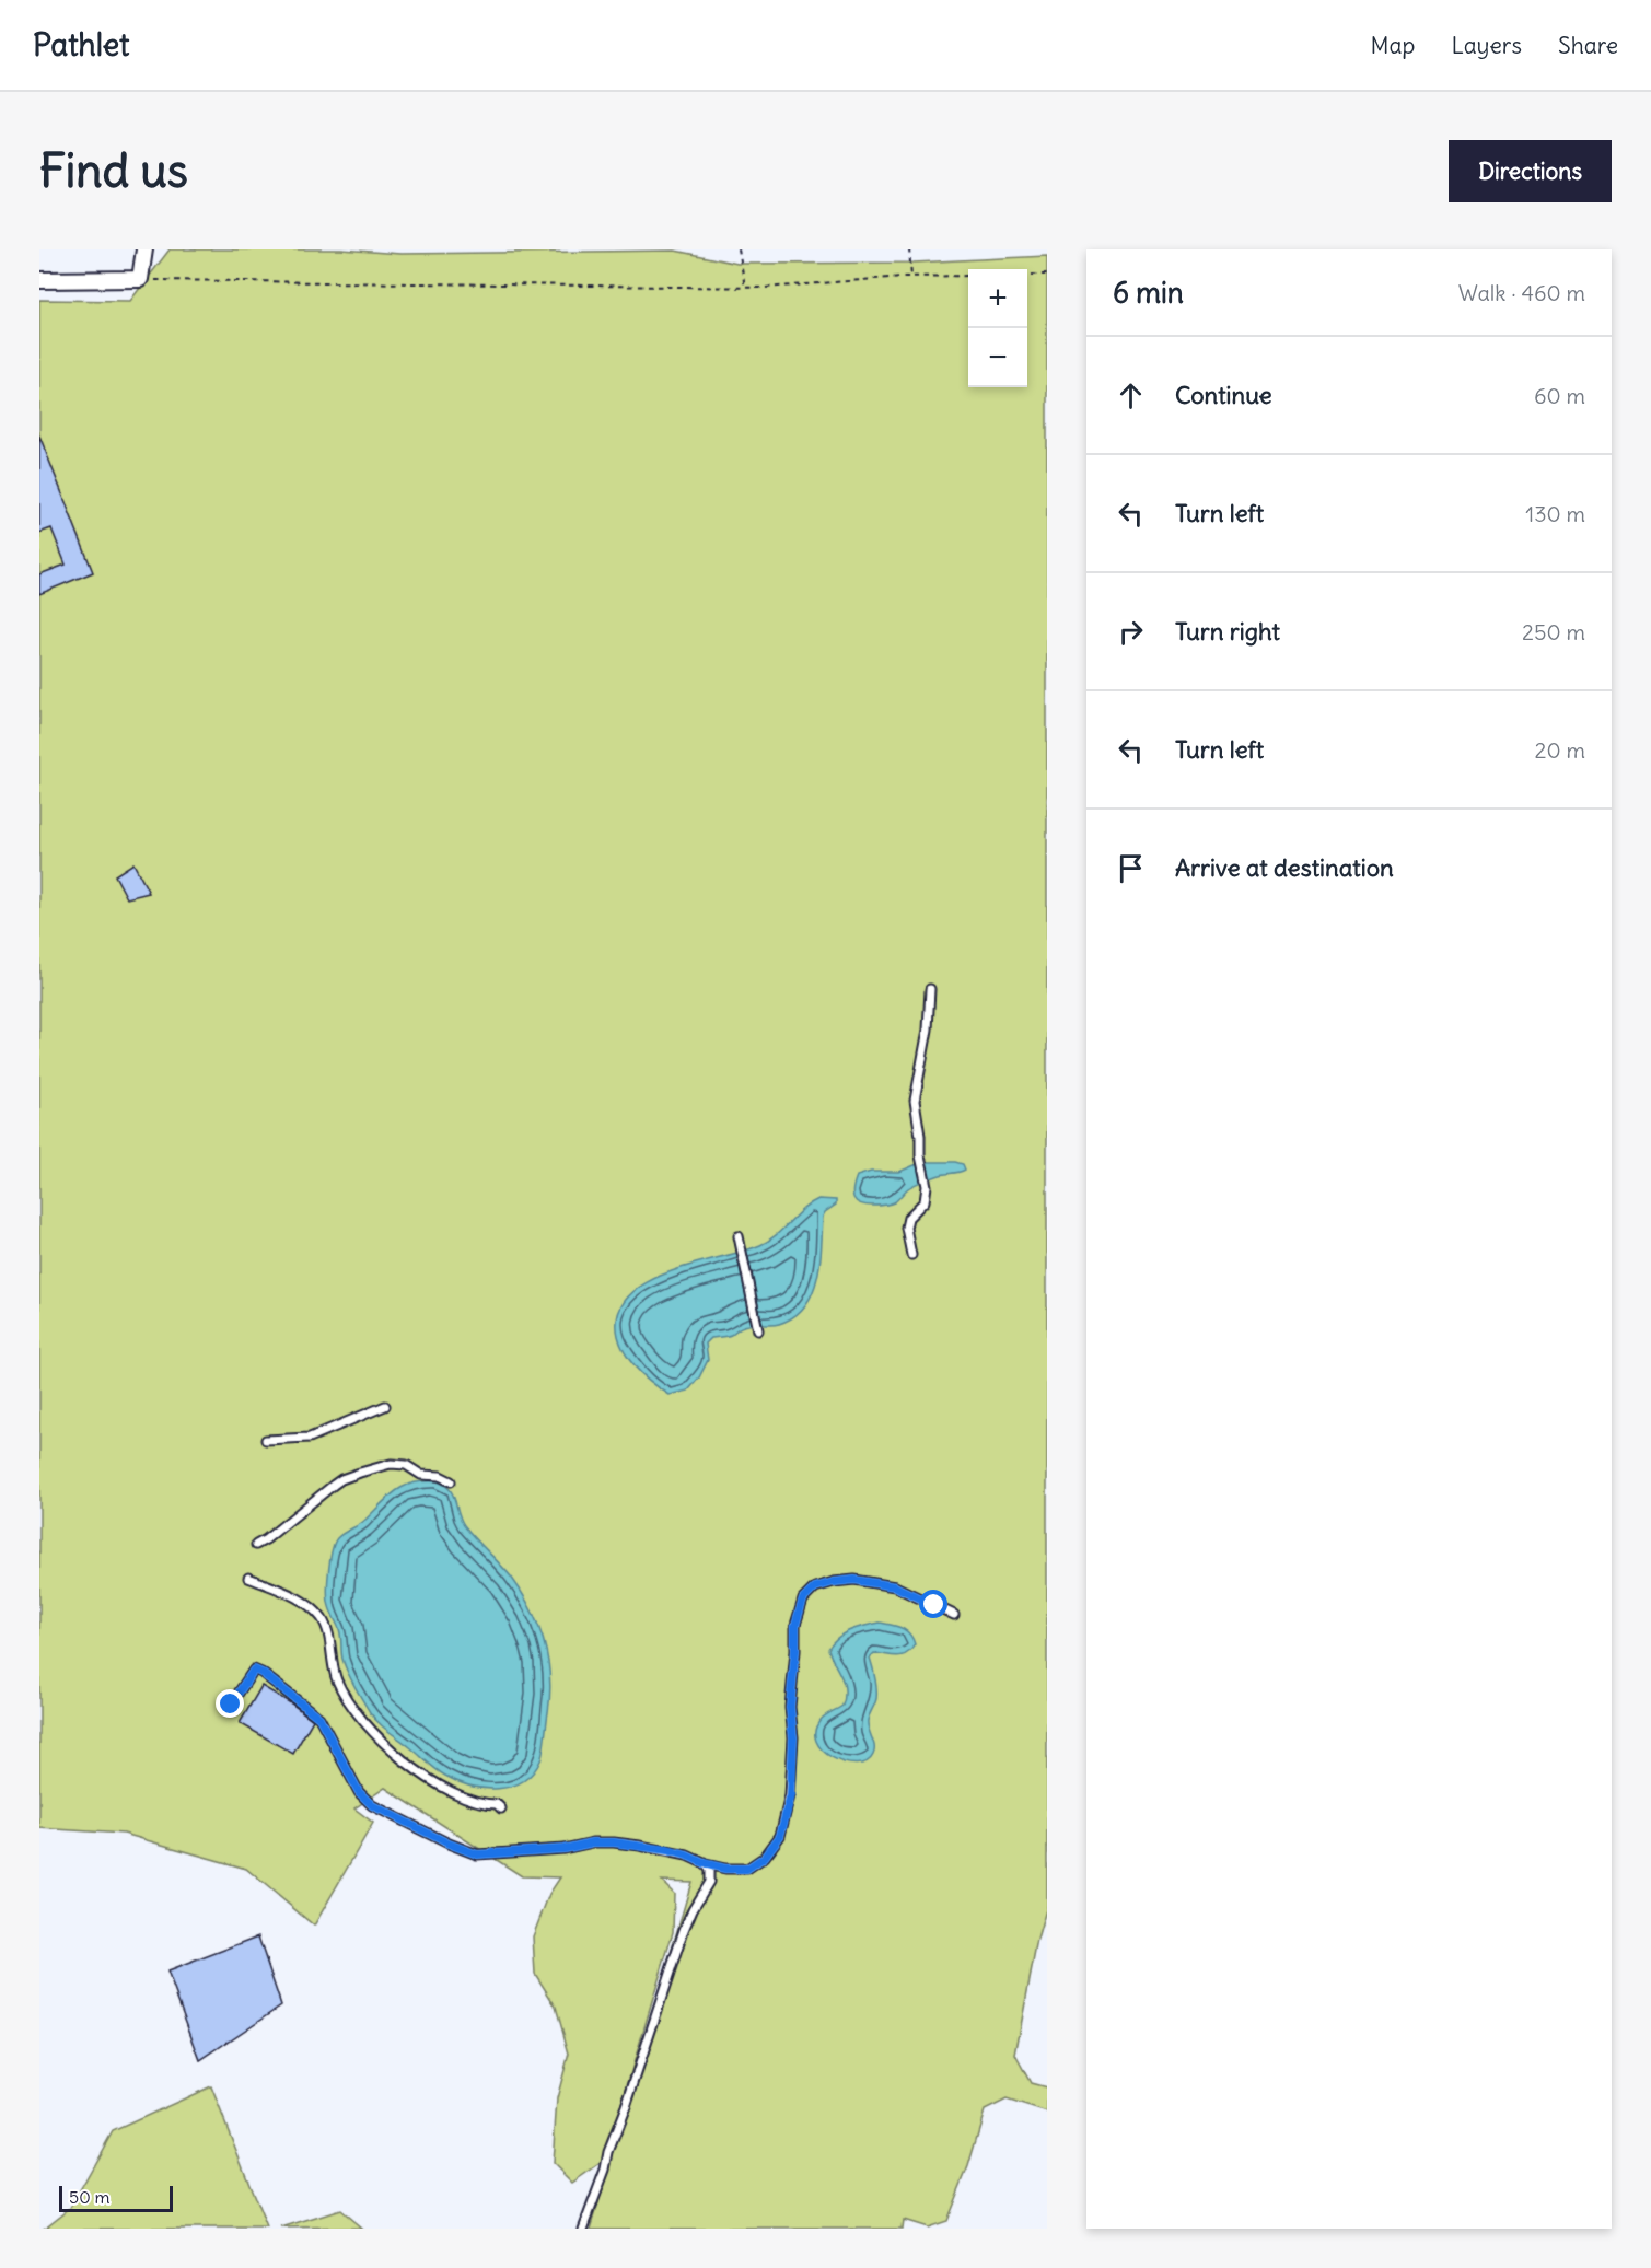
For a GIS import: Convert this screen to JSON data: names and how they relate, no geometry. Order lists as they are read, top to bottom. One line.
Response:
{"scale_bar":"50 m","page":{"header":"Pathlet","nav":["Map","Layers","Share"],"buttons":"Directions","title":"Find us","heading":["6 min","Walk · 460 m"],"map_buttons":["+","−"],"list":[["Continue","60 m"],["Turn left","130 m"],["Turn right","250 m"],["Turn left","20 m"],"Arrive at destination"],"scale":"50 m"}}
